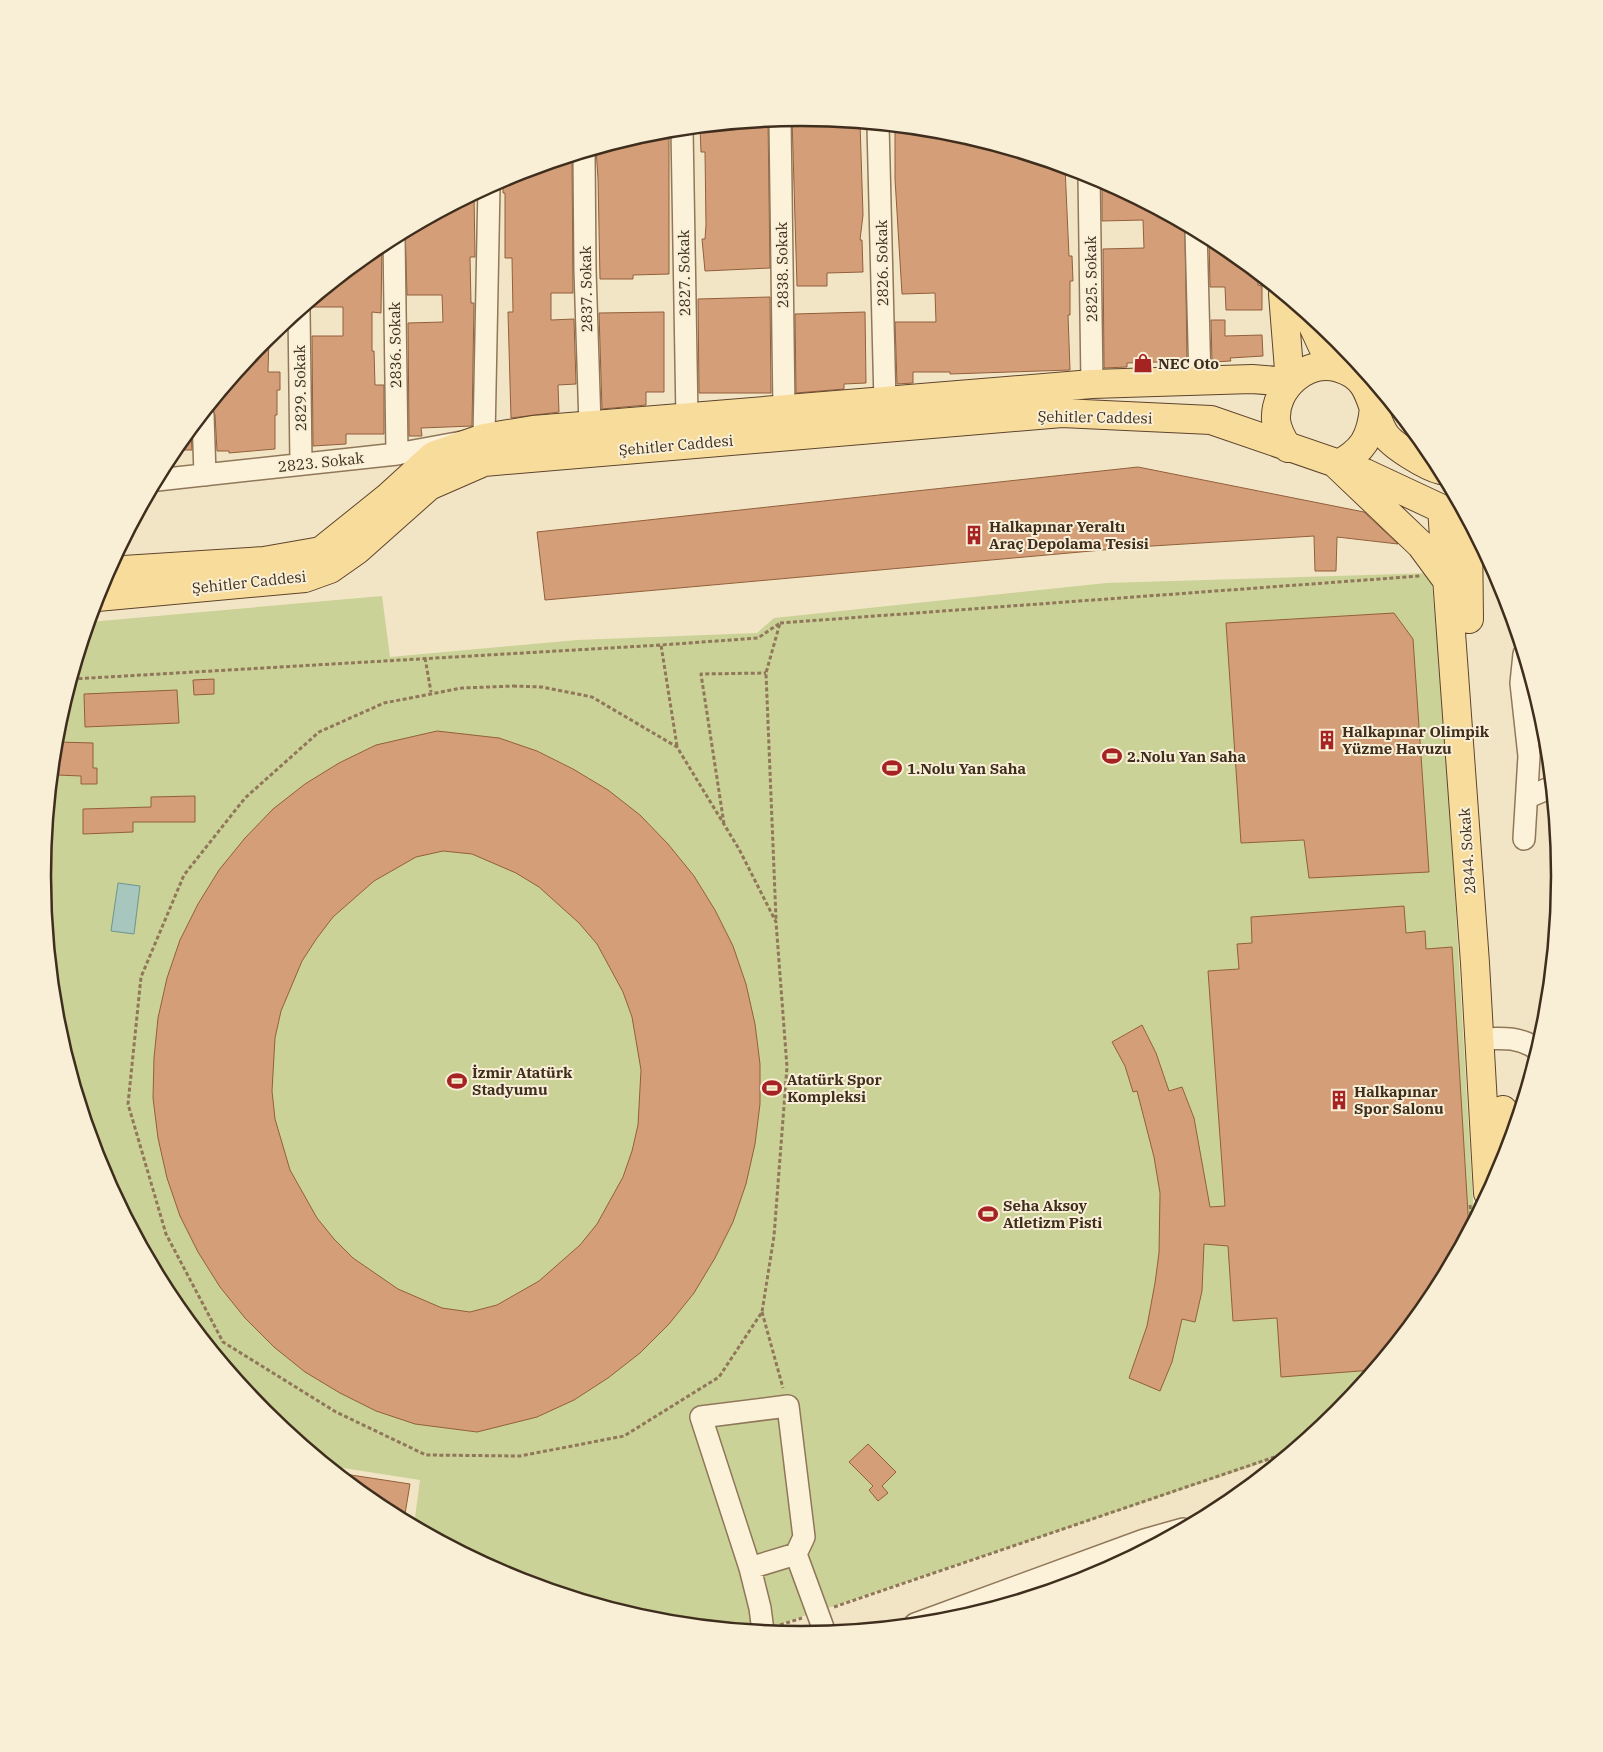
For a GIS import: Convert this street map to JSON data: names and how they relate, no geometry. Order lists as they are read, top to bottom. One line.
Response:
{"streets":{"main road":["Şehitler Caddesi","2844. Sokak"],"street":["2826. Sokak","2838. Sokak","2827. Sokak","2825. Sokak","2837. Sokak","2836. Sokak","2829. Sokak","2823. Sokak"]},"crossings":[["2826. Sokak","Şehitler Caddesi"],["2838. Sokak","Şehitler Caddesi"],["2827. Sokak","Şehitler Caddesi"],["2825. Sokak","Şehitler Caddesi"],["2837. Sokak","Şehitler Caddesi"],["2836. Sokak","2823. Sokak"],["2829. Sokak","2823. Sokak"],["Şehitler Caddesi","2823. Sokak"]],"places":{"shop":["NEC Oto"],"building":["Halkapınar Yeraltı Araç Depolama Tesisi","Halkapınar Olimpik Yüzme Havuzu","Halkapınar Spor Salonu"],"sports":["2.Nolu Yan Saha","1.Nolu Yan Saha","İzmir Atatürk Stadyumu","Atatürk Spor Kompleksi","Seha Aksoy Atletizm Pisti"]}}
